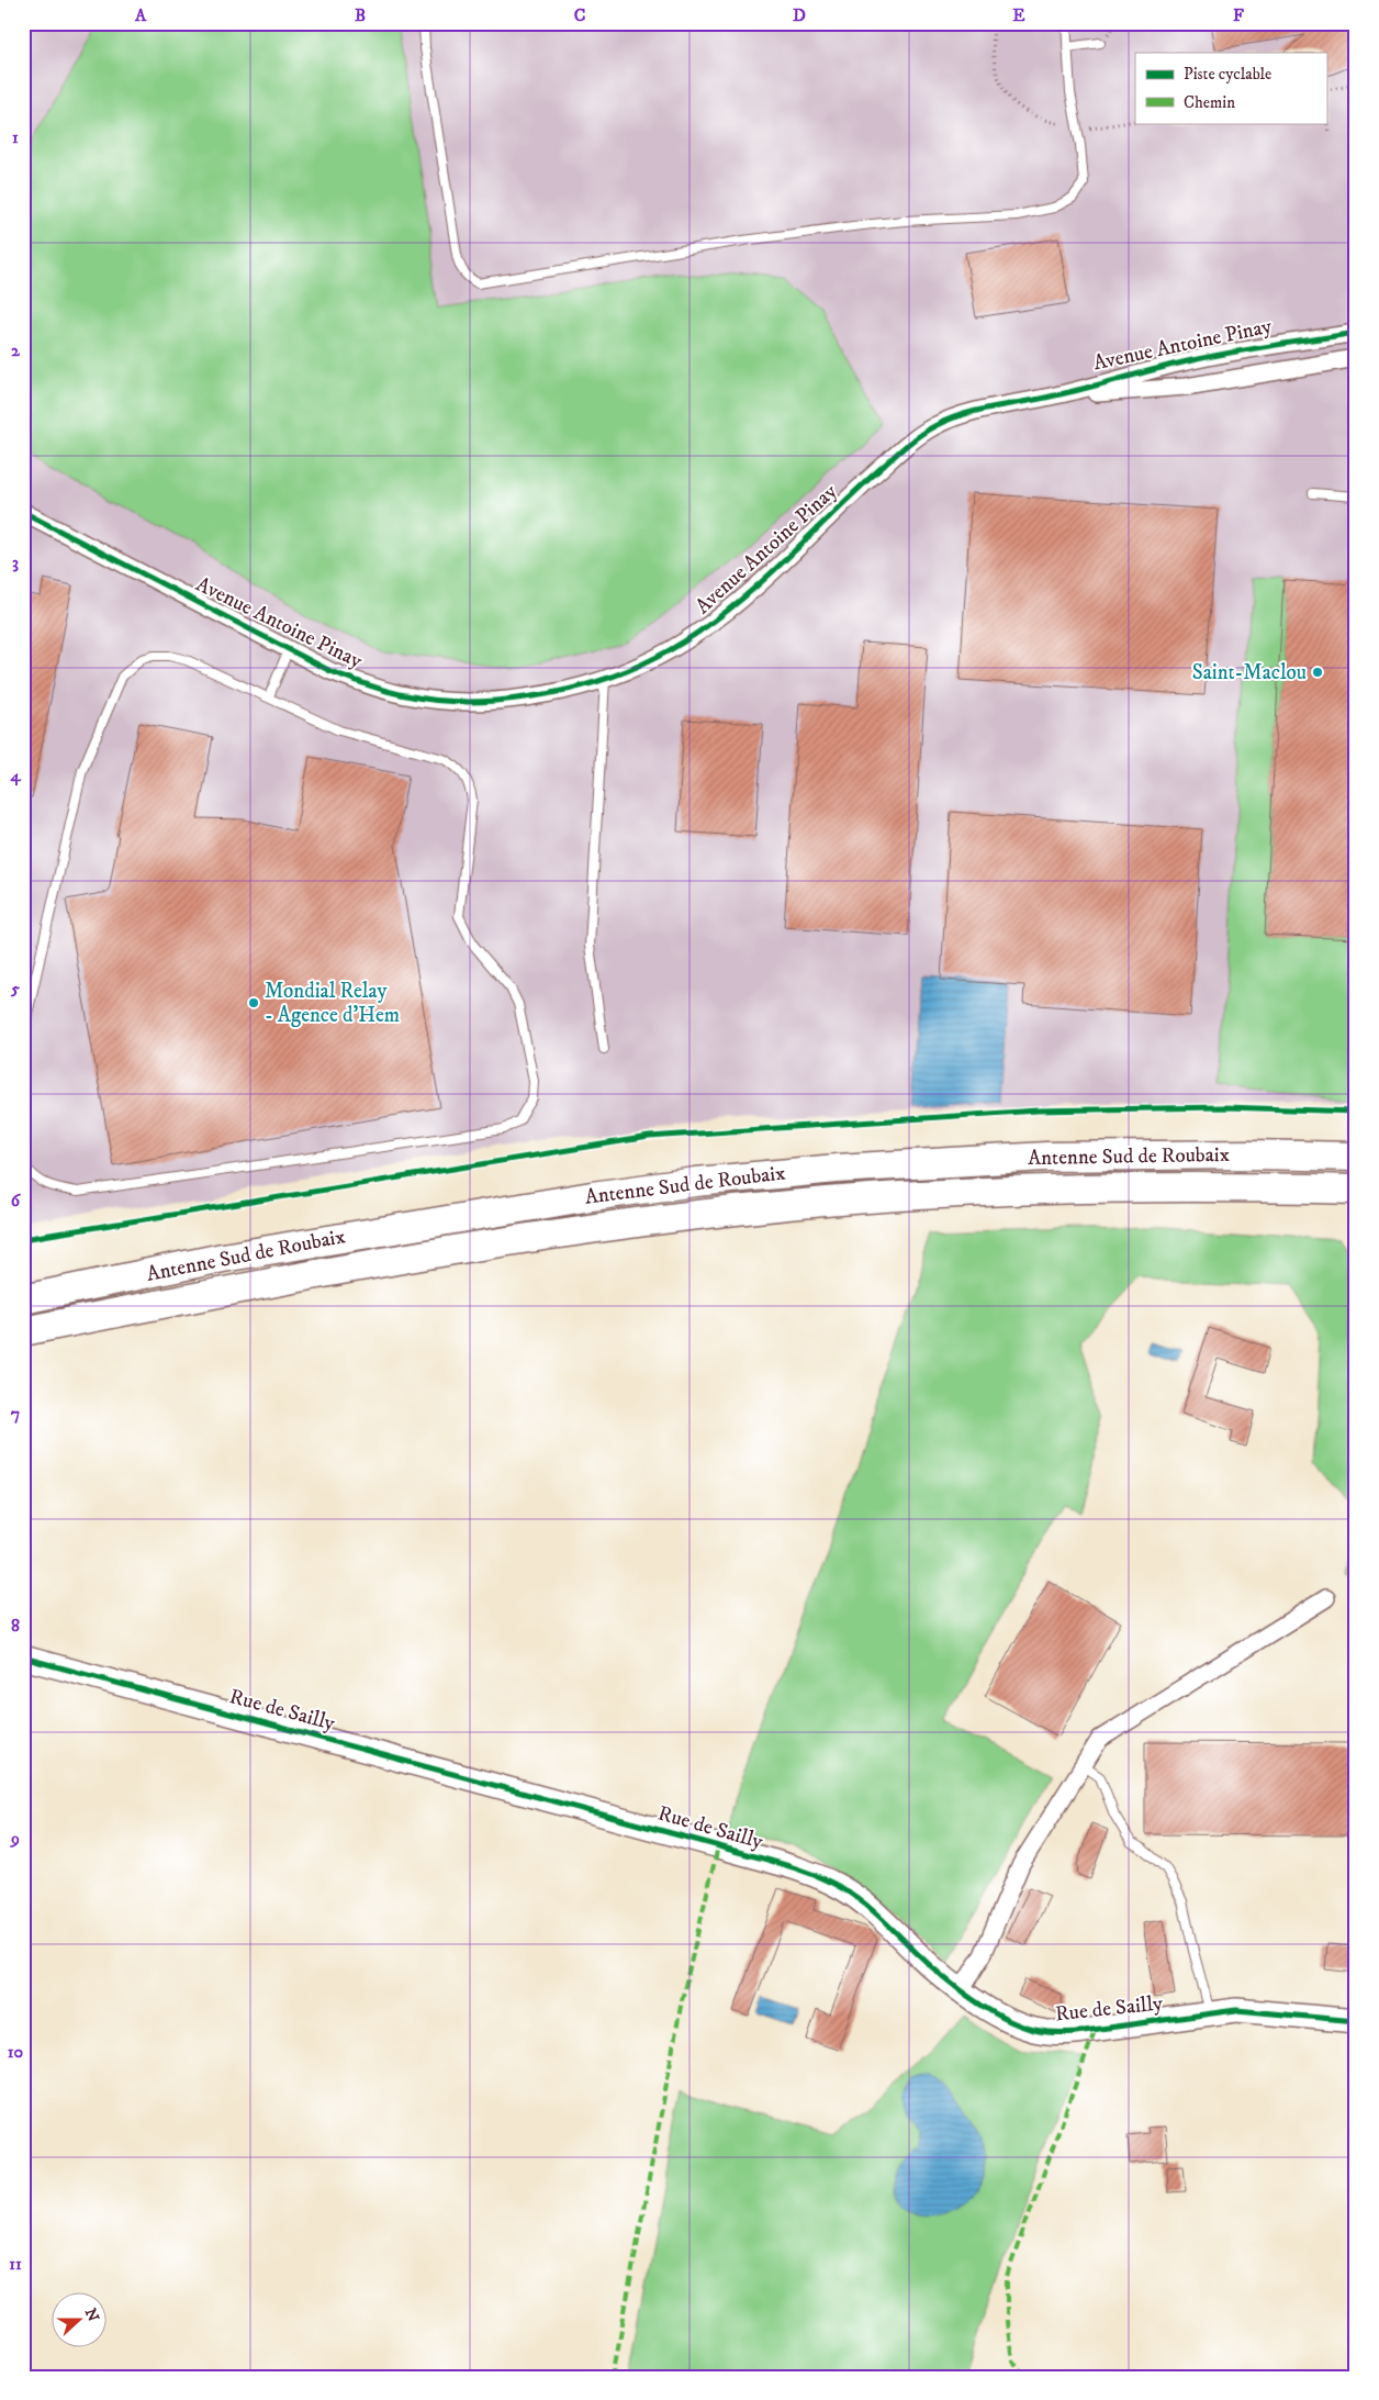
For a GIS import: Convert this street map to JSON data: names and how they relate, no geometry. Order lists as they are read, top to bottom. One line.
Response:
{"streets":{"highway":["Antenne Sud de Roubaix"],"street":["Avenue Antoine Pinay","Rue de Sailly"]},"places":["Saint-Maclou","Mondial Relay - Agence d'Hem"],"legend":["Piste cyclable","Chemin"],"north":"right","grid":{"columns":["A","B","C","D","E","F"],"rows":["1","2","3","4","5","6","7","8","9","10","11"]}}
